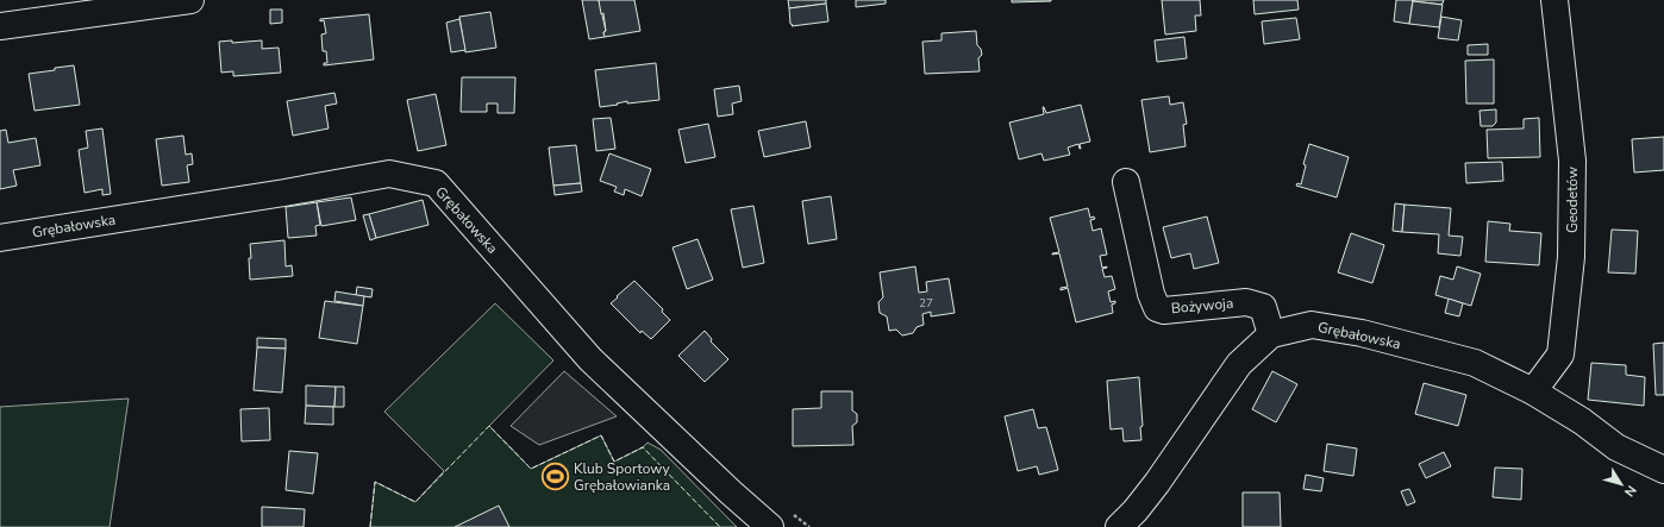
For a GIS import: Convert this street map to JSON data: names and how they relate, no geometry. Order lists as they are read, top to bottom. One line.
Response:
{"streets":{"street":["Geodetów","Grębałowska","Bożywoja"]},"crossings":[["Geodetów","Grębałowska"],["Grębałowska","Bożywoja"]],"places":{"sports":["Klub Sportowy Grębałowianka"]},"house_numbers":["27"],"north":"bottom right"}
